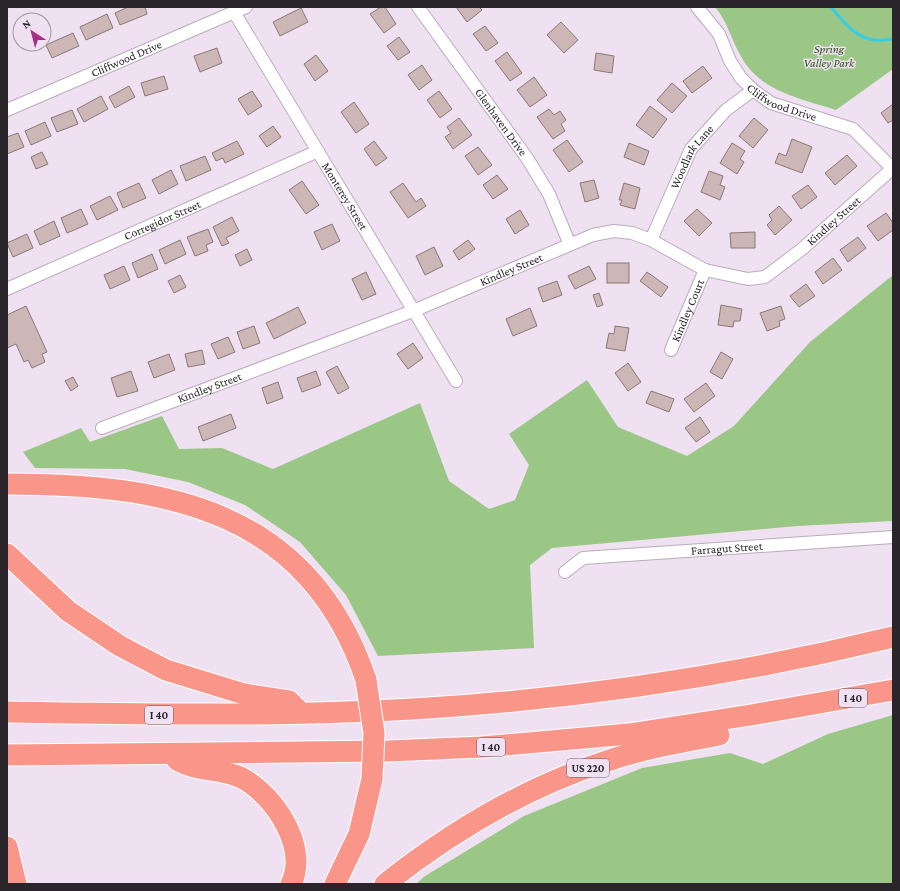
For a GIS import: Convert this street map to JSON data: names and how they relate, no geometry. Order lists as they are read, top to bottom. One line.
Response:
{"streets":{"highway":["I 40","US 220"],"street":["Cliffwood Drive","Glenhaven Drive","Woodlark Lane","Monterey Street","Corregidor Street","Kindley Street","Kindley Court","Farragut Street"]},"crossings":[["Cliffwood Drive","Woodlark Lane"],["Cliffwood Drive","Monterey Street"],["Cliffwood Drive","Kindley Street"],["Glenhaven Drive","Kindley Street"],["Woodlark Lane","Kindley Street"],["Monterey Street","Corregidor Street"],["Monterey Street","Kindley Street"],["Kindley Street","Kindley Court"],["I 40","US 220"]],"parks":["Spring Valley Park"],"north":"top left"}
